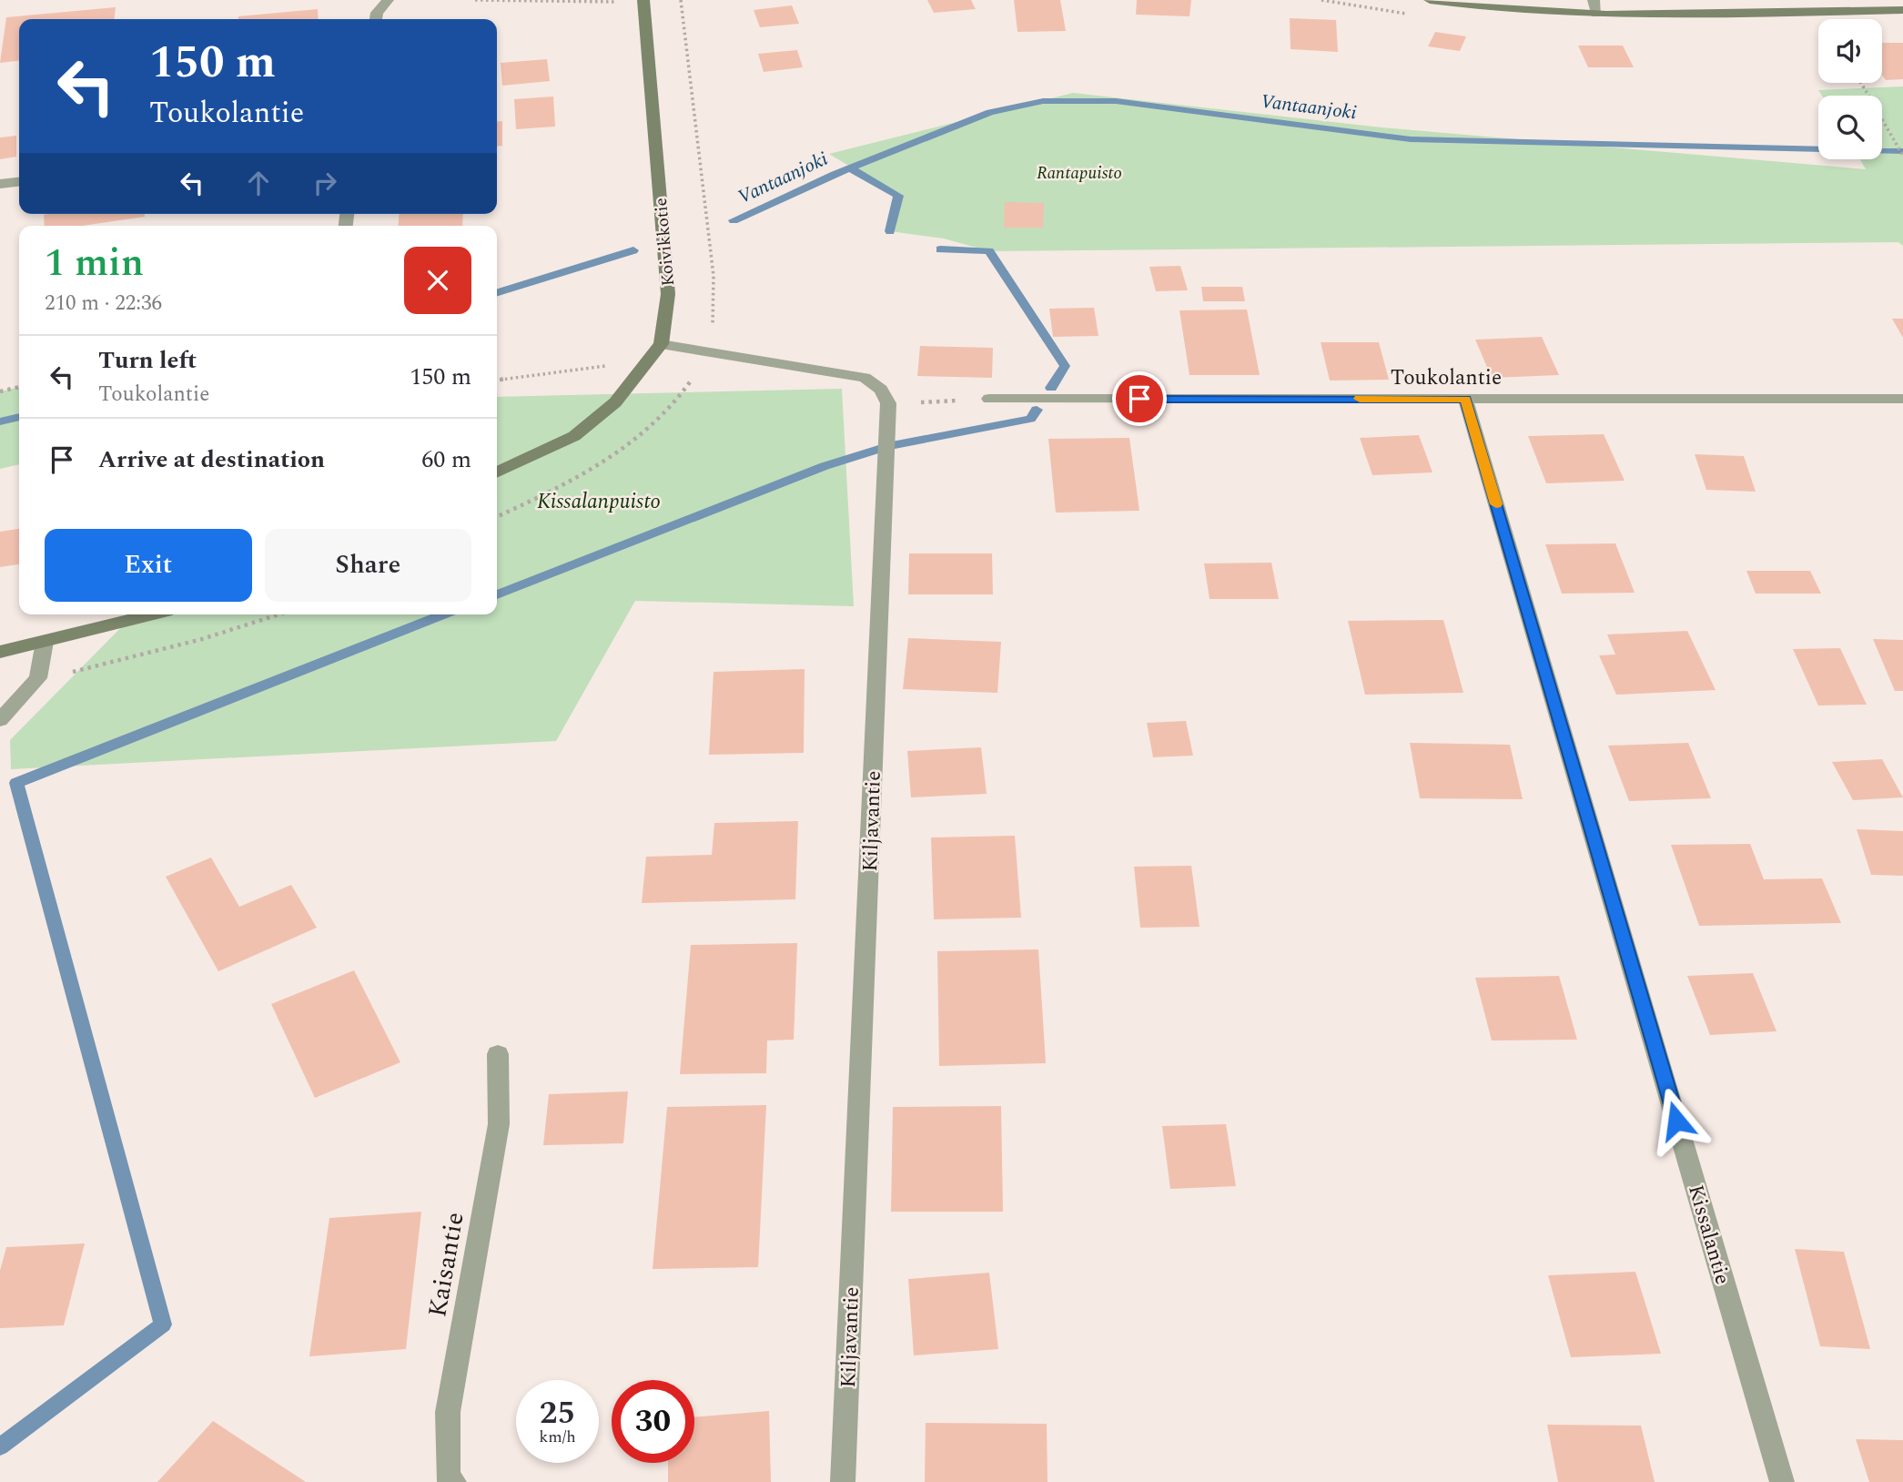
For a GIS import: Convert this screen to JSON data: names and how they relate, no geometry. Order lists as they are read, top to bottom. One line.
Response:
{"streets":{"street":["Koivikkotie","Toukolantie","Kiljavantie","Kissalantie","Kaisantie"]},"crossings":[["Toukolantie","Kissalantie"]],"water":["Vantaanjoki"],"parks":["Rantapuisto","Kissalanpuisto"],"page":{"turn":["150 m","Toukolantie"],"heading":["1 min","210 m · 22:36"],"list":[{"name":"Turn left","note":"Toukolantie","value":"150 m"},{"name":"Arrive at destination","value":"60 m"}],"buttons":["Exit","Share"],"speed":"25 km/h","limit":"30"}}
